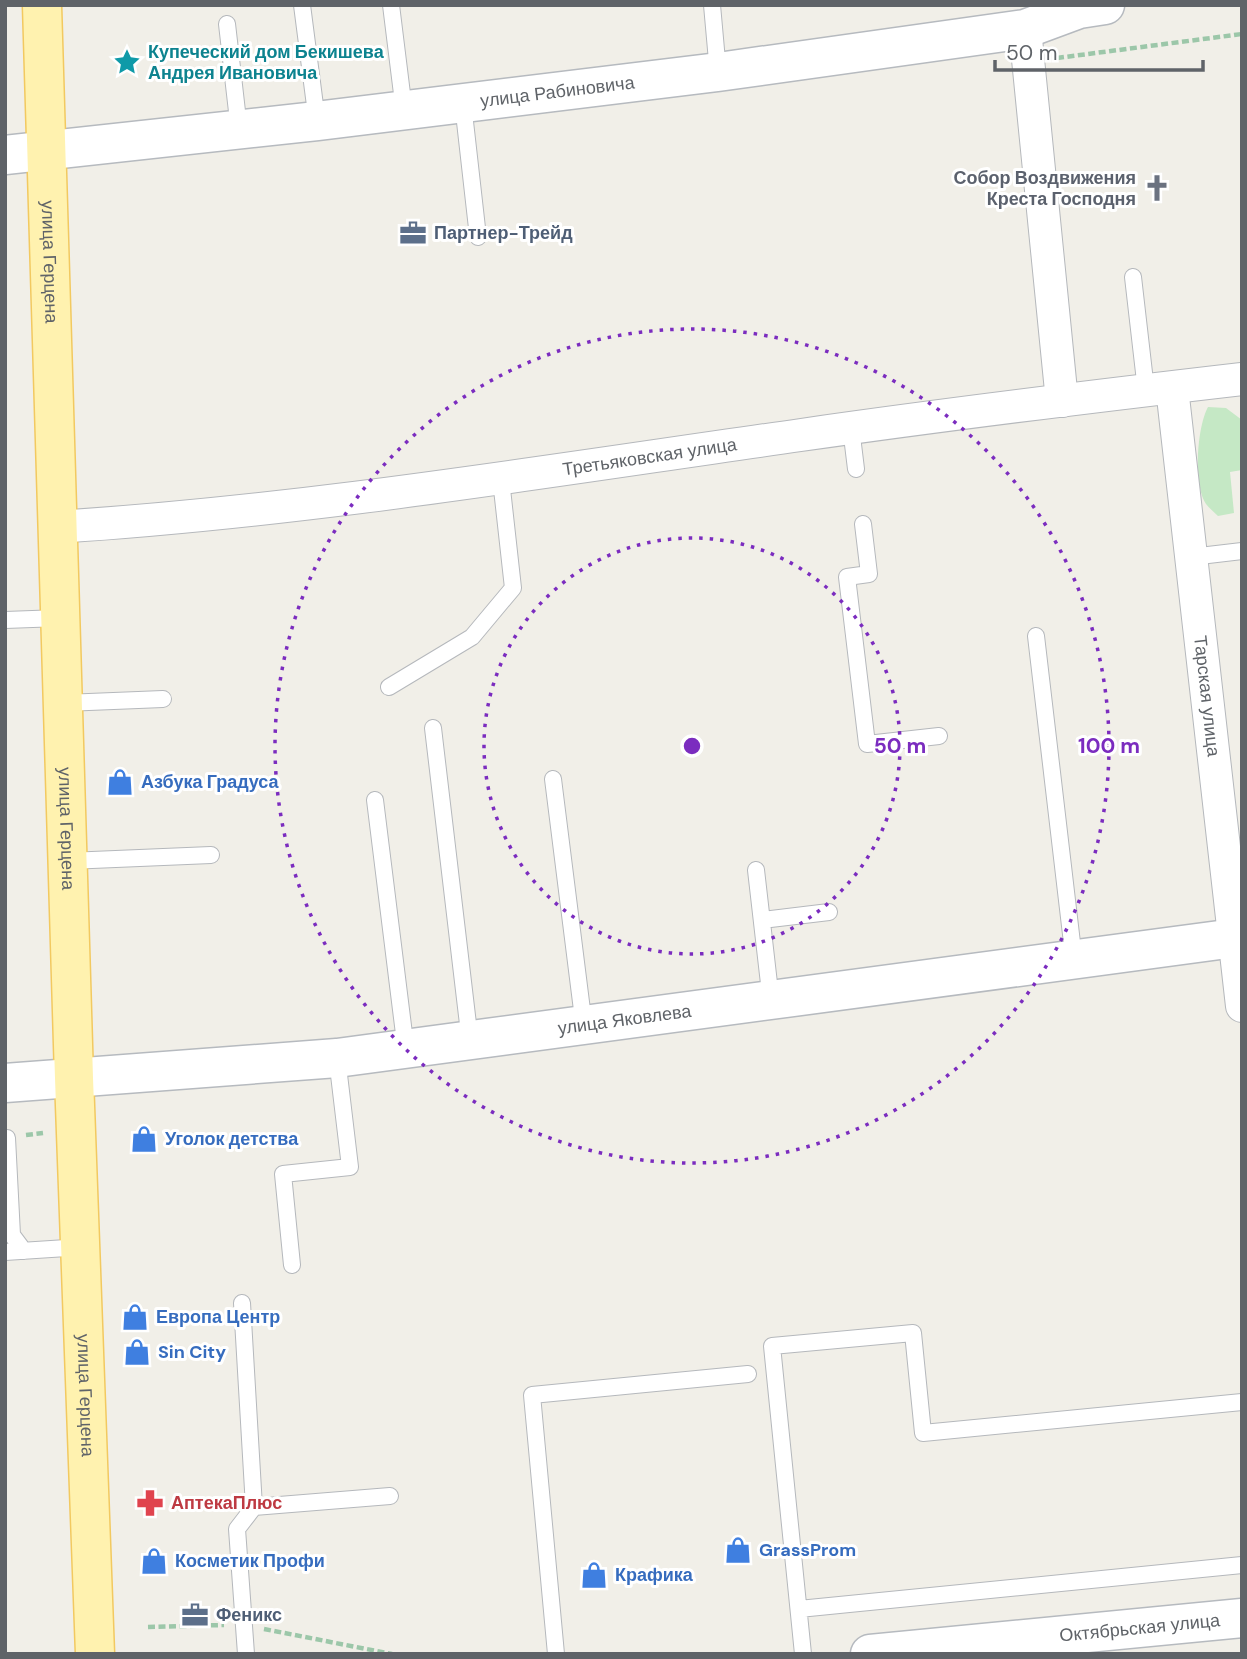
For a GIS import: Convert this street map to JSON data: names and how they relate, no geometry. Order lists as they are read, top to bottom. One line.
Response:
{"streets":{"main road":["улица Герцена"],"street":["улица Рабиновича","Третьяковская улица","Тарская улица","улица Яковлева","Октябрьская улица"]},"crossings":[["улица Рабиновича","улица Герцена"],["улица Герцена","Третьяковская улица"],["улица Герцена","улица Яковлева"],["Третьяковская улица","Тарская улица"],["Тарская улица","улица Яковлева"]],"places":{"place":["Купеческий дом Бекишева Андрея Ивановича"],"church":["Собор Воздвижения Креста Господня"],"office":["Партнер-Трейд","Феникс"],"shop":["Азбука Градуса","Уголок детства","Европа Центр","Sin City","GrassProm","Косметик Профи","Крафика"],"pharmacy":["АптекаПлюс"]},"scale_bar":"50 m","rings":["50 m","100 m"]}
